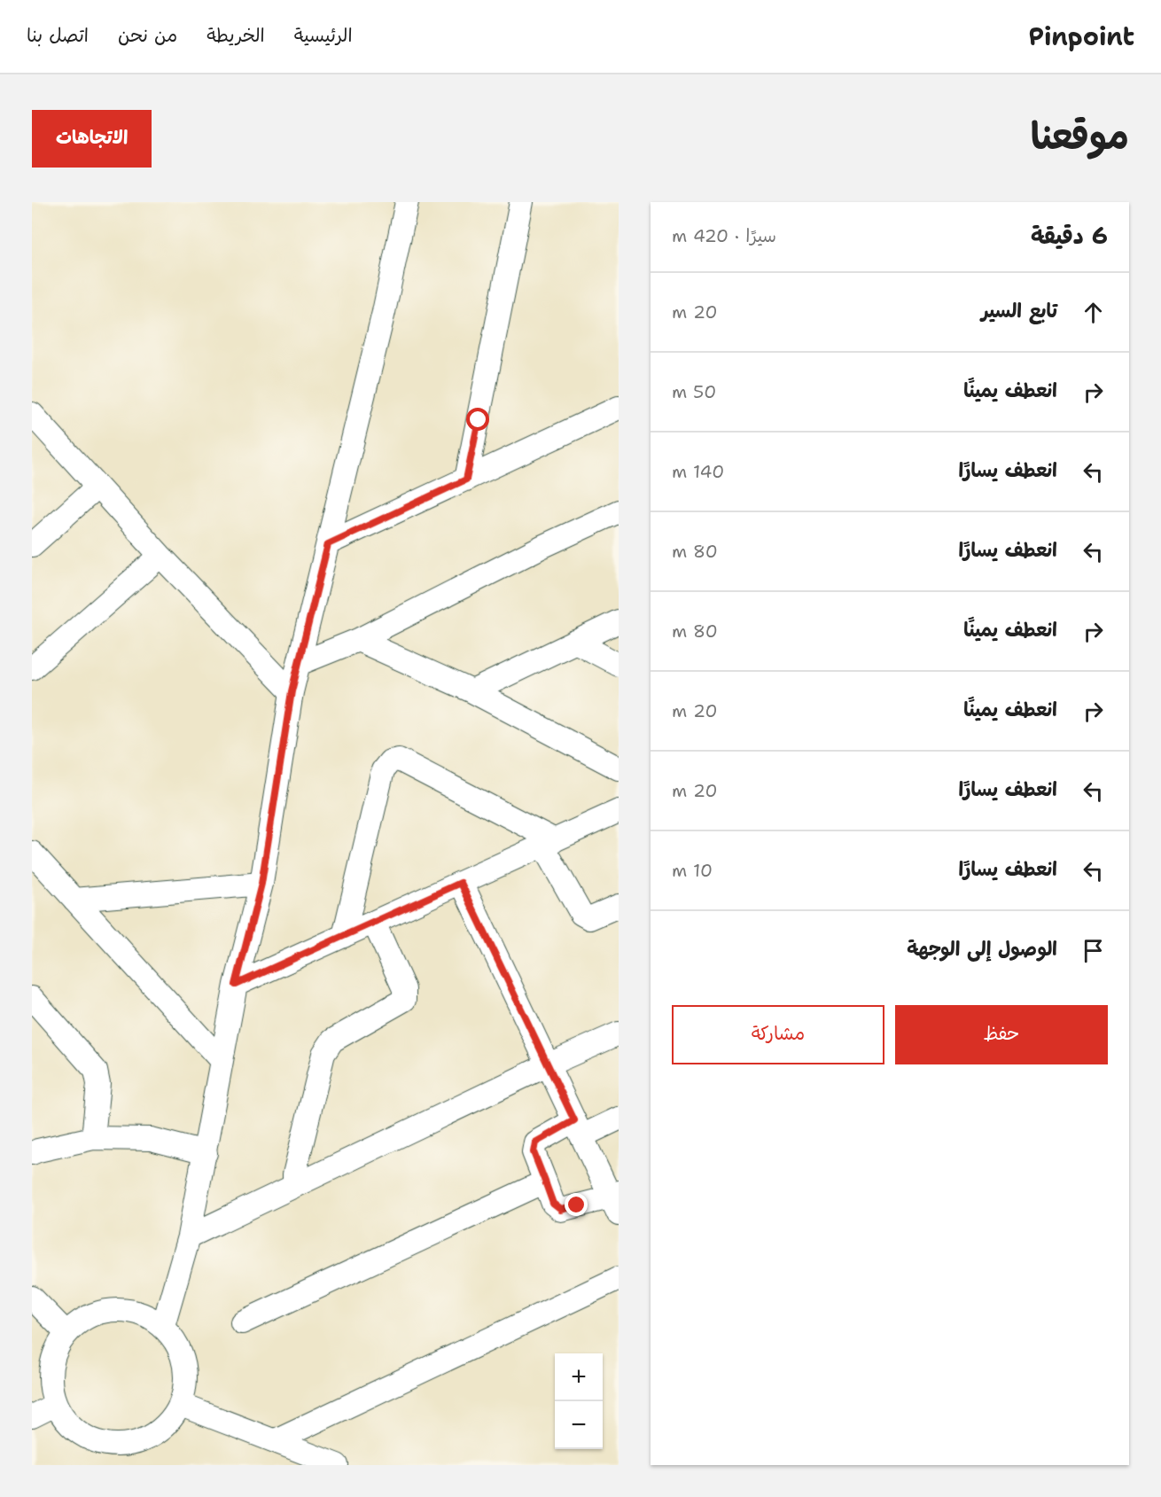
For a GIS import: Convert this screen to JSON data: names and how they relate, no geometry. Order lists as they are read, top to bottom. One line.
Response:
{"page":{"header":"Pinpoint","nav":["الرئيسية","الخريطة","من نحن","اتصل بنا"],"title":"موقعنا","buttons":["الاتجاهات",["حفظ","مشاركة"]],"heading":["6 دقيقة","سيرًا · 420 m"],"list":[["تابع السير","20 m"],["انعطف يمينًا","50 m"],["انعطف يسارًا","140 m"],["انعطف يسارًا","80 m"],["انعطف يمينًا","80 m"],["انعطف يمينًا","20 m"],["انعطف يسارًا","20 m"],["انعطف يسارًا","10 m"],"الوصول إلى الوجهة"],"map_buttons":["+","−"]}}
